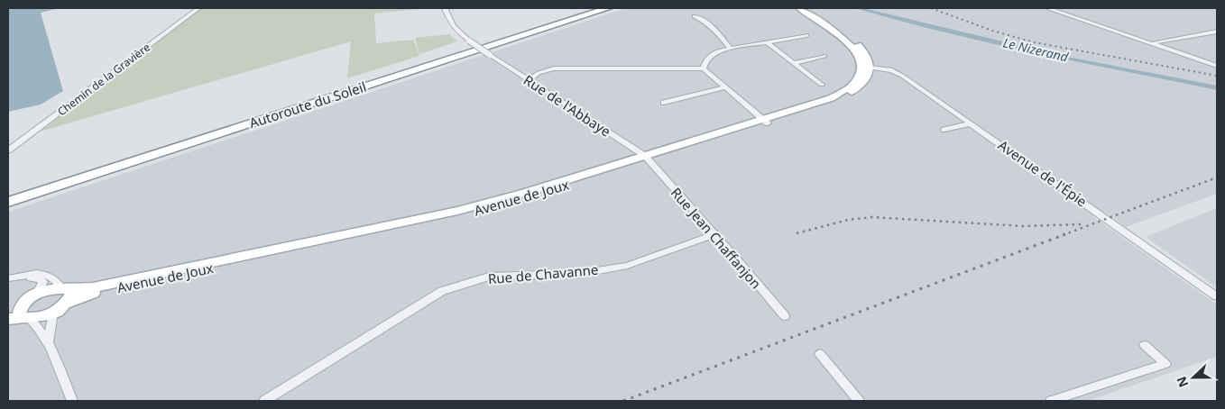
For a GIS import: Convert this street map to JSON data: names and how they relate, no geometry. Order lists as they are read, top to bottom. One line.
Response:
{"streets":{"highway":["Autoroute du Soleil"],"main road":["Avenue de Joux"],"street":["Chemin de la Gravière","Rue de l'Abbaye","Avenue de l'Épie","Rue Jean Chaffanjon","Rue de Chavanne"]},"crossings":[["Rue de l'Abbaye","Avenue de Joux"],["Rue de l'Abbaye","Rue Jean Chaffanjon"],["Avenue de l'Épie","Avenue de Joux"],["Avenue de Joux","Rue Jean Chaffanjon"],["Rue Jean Chaffanjon","Rue de Chavanne"]],"water":["Le Nizerand"],"north":"left"}
